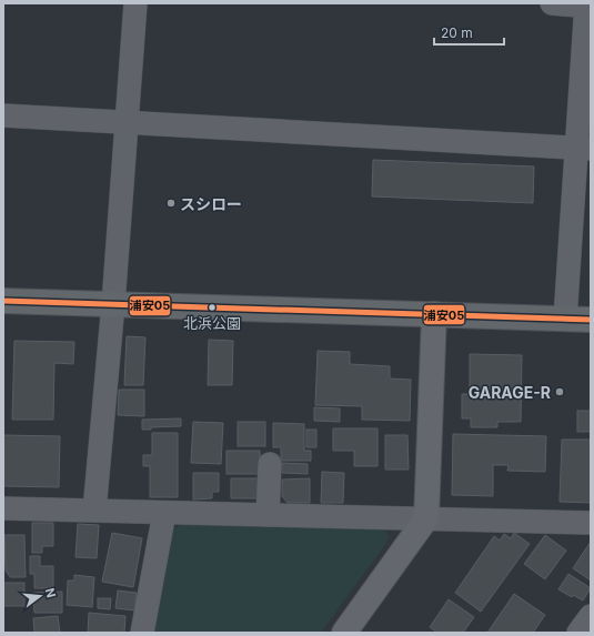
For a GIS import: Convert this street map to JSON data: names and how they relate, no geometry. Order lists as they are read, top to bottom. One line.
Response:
{"places":["スシロー","北浜公園","GARAGE-R"],"lines":["transit line 浦安05"],"scale_bar":"20 m","north":"right"}
